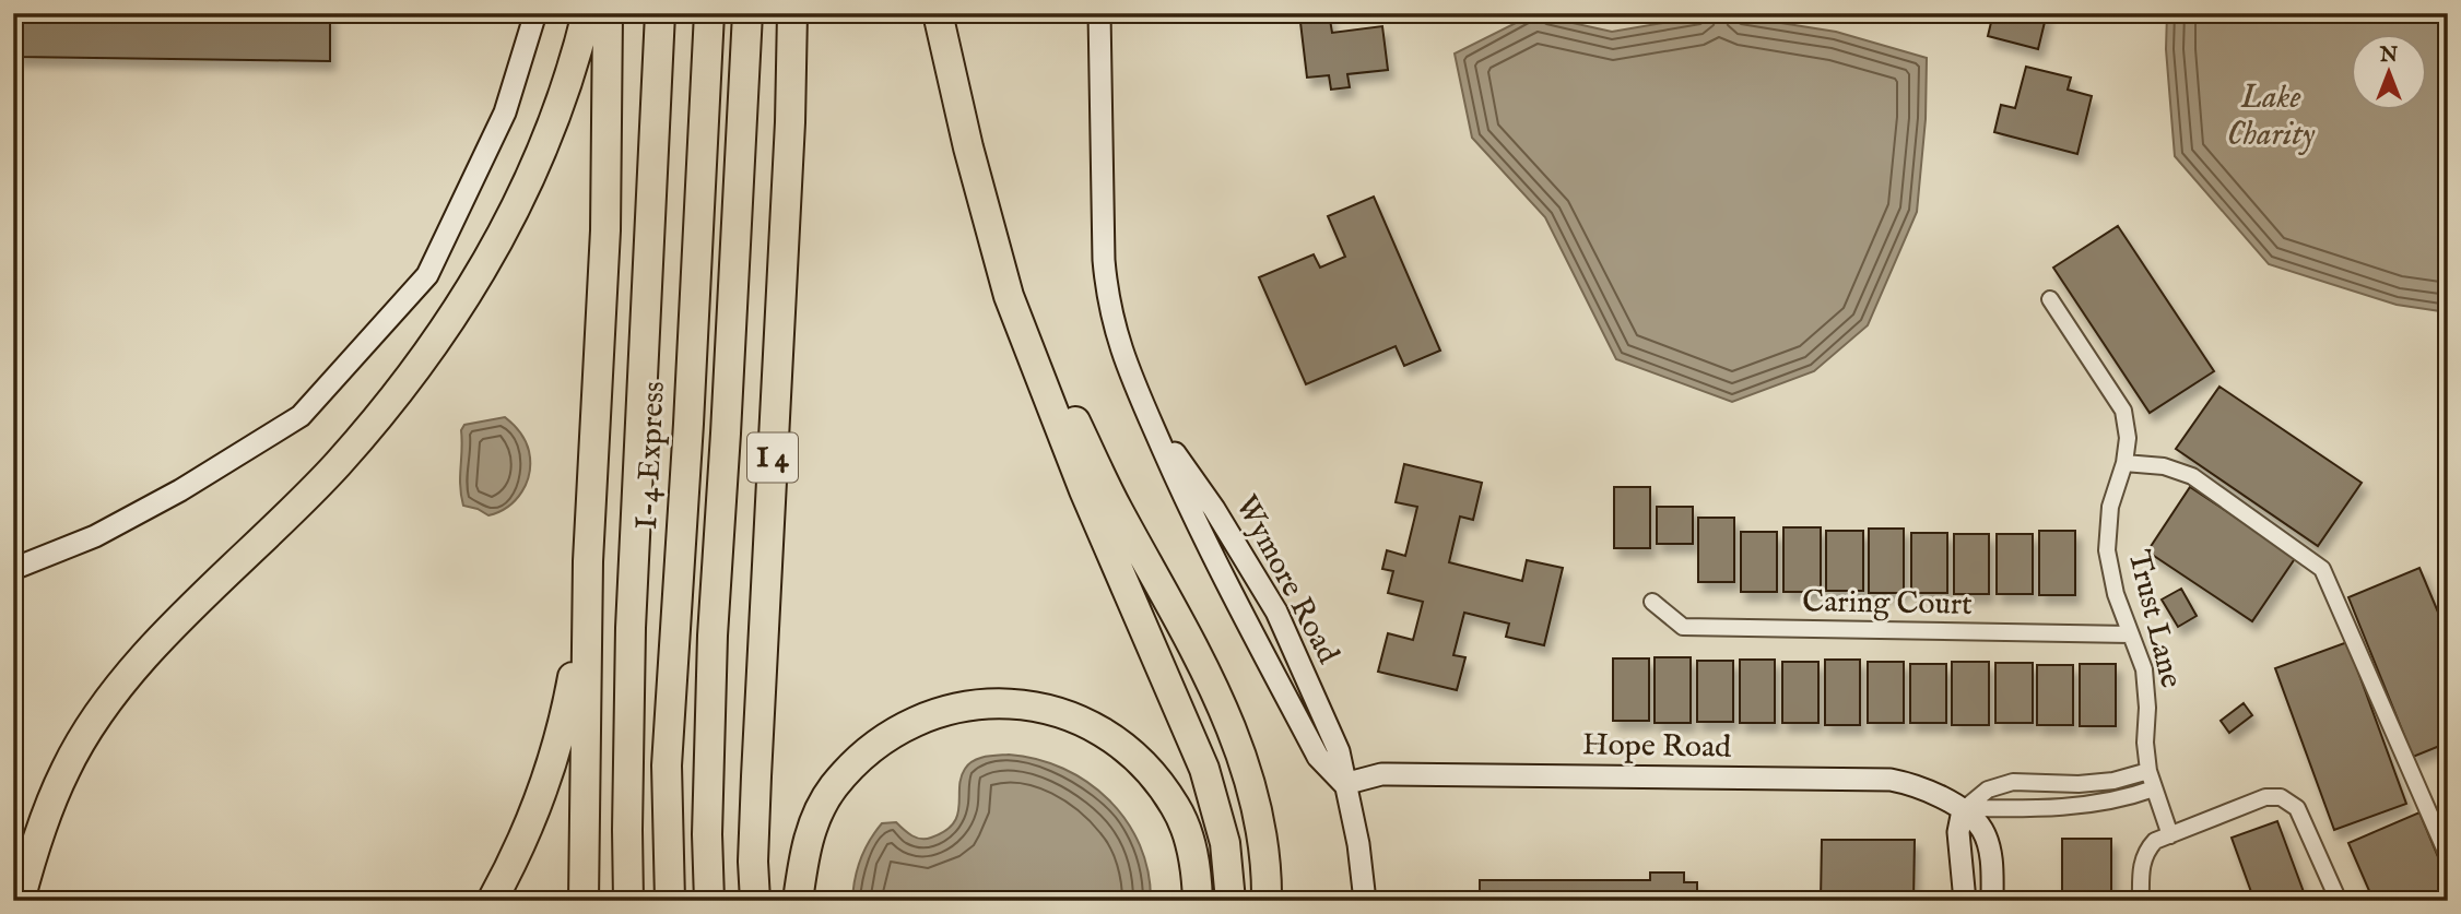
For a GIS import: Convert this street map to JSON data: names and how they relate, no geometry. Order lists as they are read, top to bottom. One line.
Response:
{"streets":{"highway":["I-4 Express","I 4"],"main road":["Wymore Road","Hope Road"],"street":["Caring Court","Trust Lane"]},"crossings":[["Wymore Road","Hope Road"],["Caring Court","Trust Lane"]],"water":["Lake Charity"],"north":"top"}
